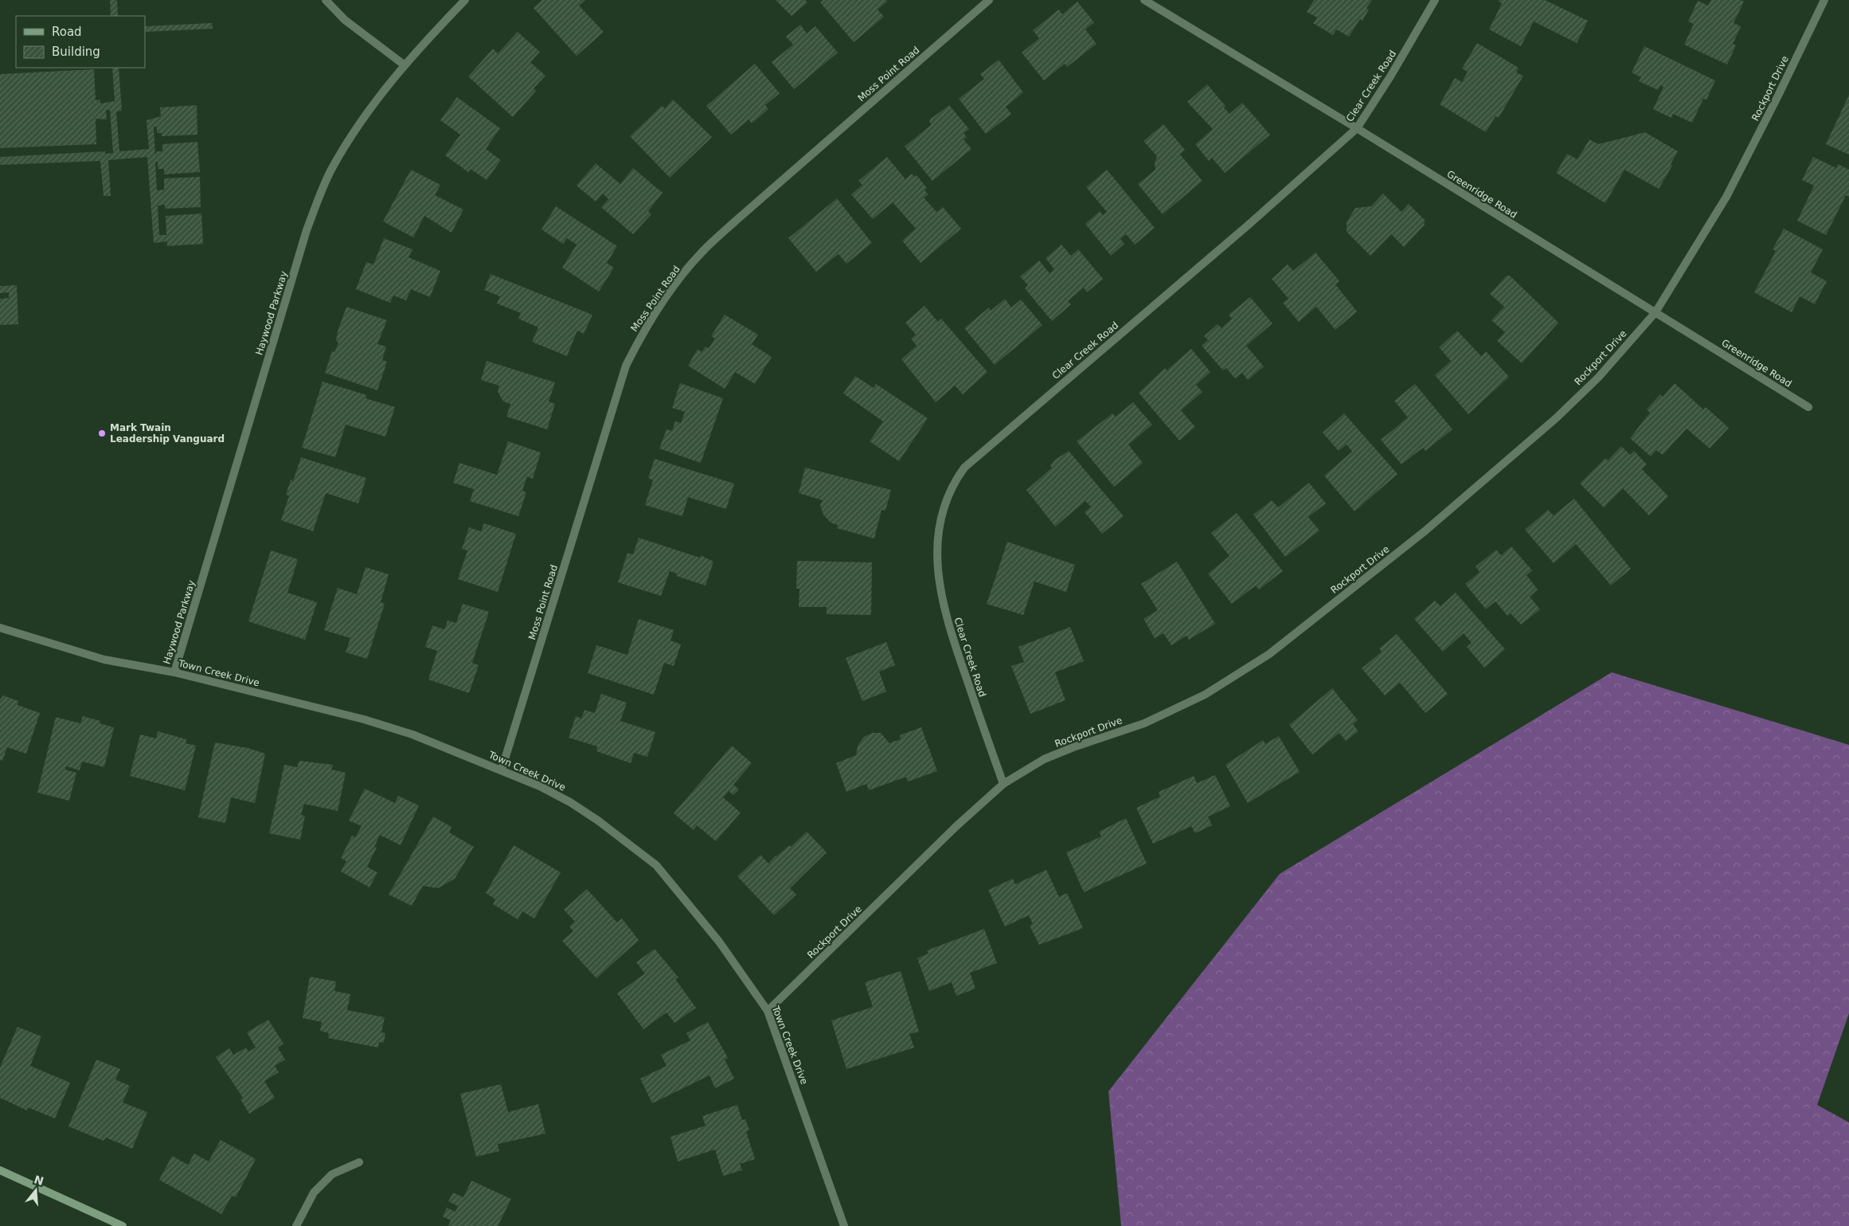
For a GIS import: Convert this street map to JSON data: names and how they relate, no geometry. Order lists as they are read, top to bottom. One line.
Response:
{"streets":{"street":["Moss Point Road","Clear Creek Road","Rockport Drive","Greenridge Road","Haywood Parkway","Town Creek Drive"]},"crossings":[["Moss Point Road","Town Creek Drive"],["Clear Creek Road","Rockport Drive"],["Clear Creek Road","Greenridge Road"],["Rockport Drive","Greenridge Road"],["Rockport Drive","Town Creek Drive"],["Haywood Parkway","Town Creek Drive"]],"places":["Mark Twain Leadership Vanguard"],"legend":["Road","Building"],"north":"top"}
